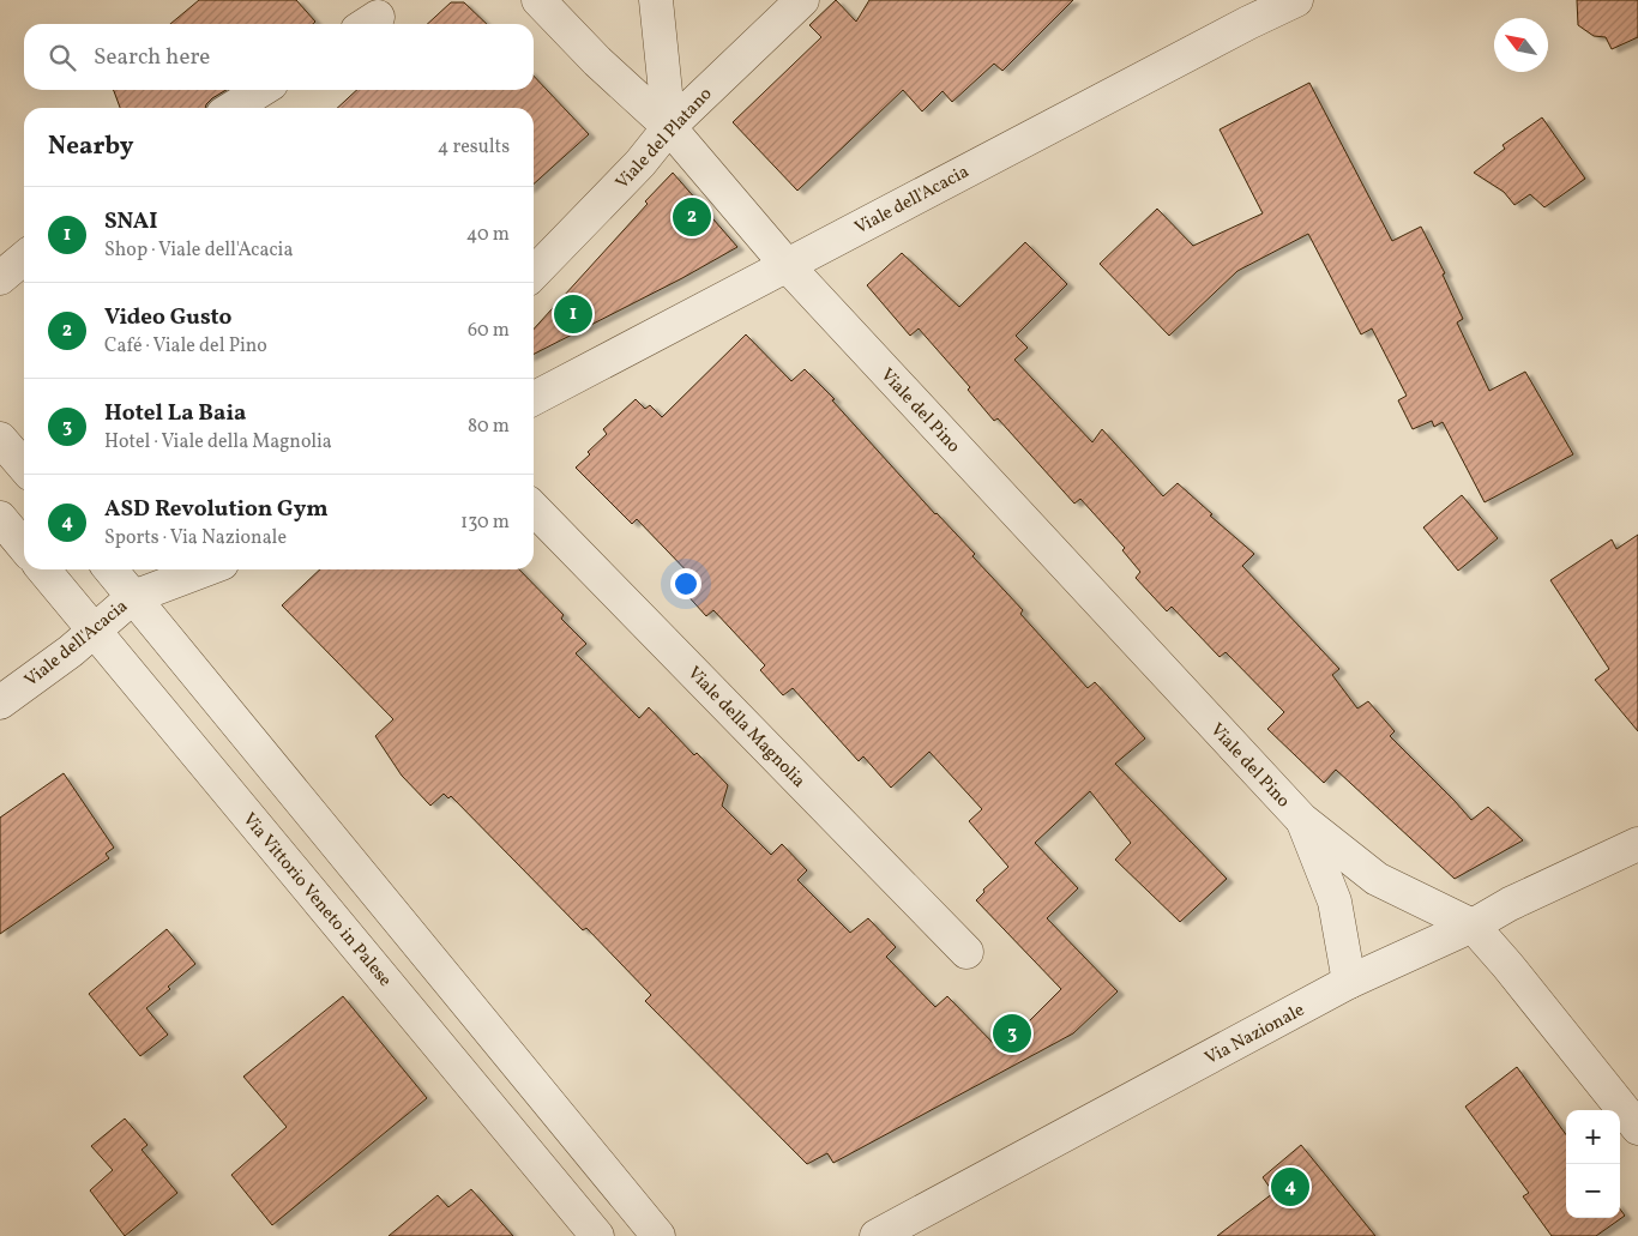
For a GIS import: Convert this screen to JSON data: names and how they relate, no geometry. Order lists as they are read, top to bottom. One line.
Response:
{"streets":{"street":["Viale del Platano","Viale dell'Acacia","Viale del Pino","Viale della Magnolia","Via Vittorio Veneto in Palese","Via Nazionale"]},"crossings":[["Viale del Platano","Viale del Pino"],["Viale dell'Acacia","Viale del Pino"],["Viale dell'Acacia","Via Vittorio Veneto in Palese"],["Viale del Pino","Via Nazionale"]],"north":"top left","page":{"search":"Search here","heading":["Nearby","4 results"],"list":[{"mark":"1","name":"SNAI","note":"Shop · Viale dell'Acacia","value":"40 m"},{"mark":"2","name":"Video Gusto","note":"Café · Viale del Pino","value":"60 m"},{"mark":"3","name":"Hotel La Baia","note":"Hotel · Viale della Magnolia","value":"80 m"},{"mark":"4","name":"ASD Revolution Gym","note":"Sports · Via Nazionale","value":"130 m"}],"pins":["2","1","3","4"],"map_buttons":["+","−"]}}
